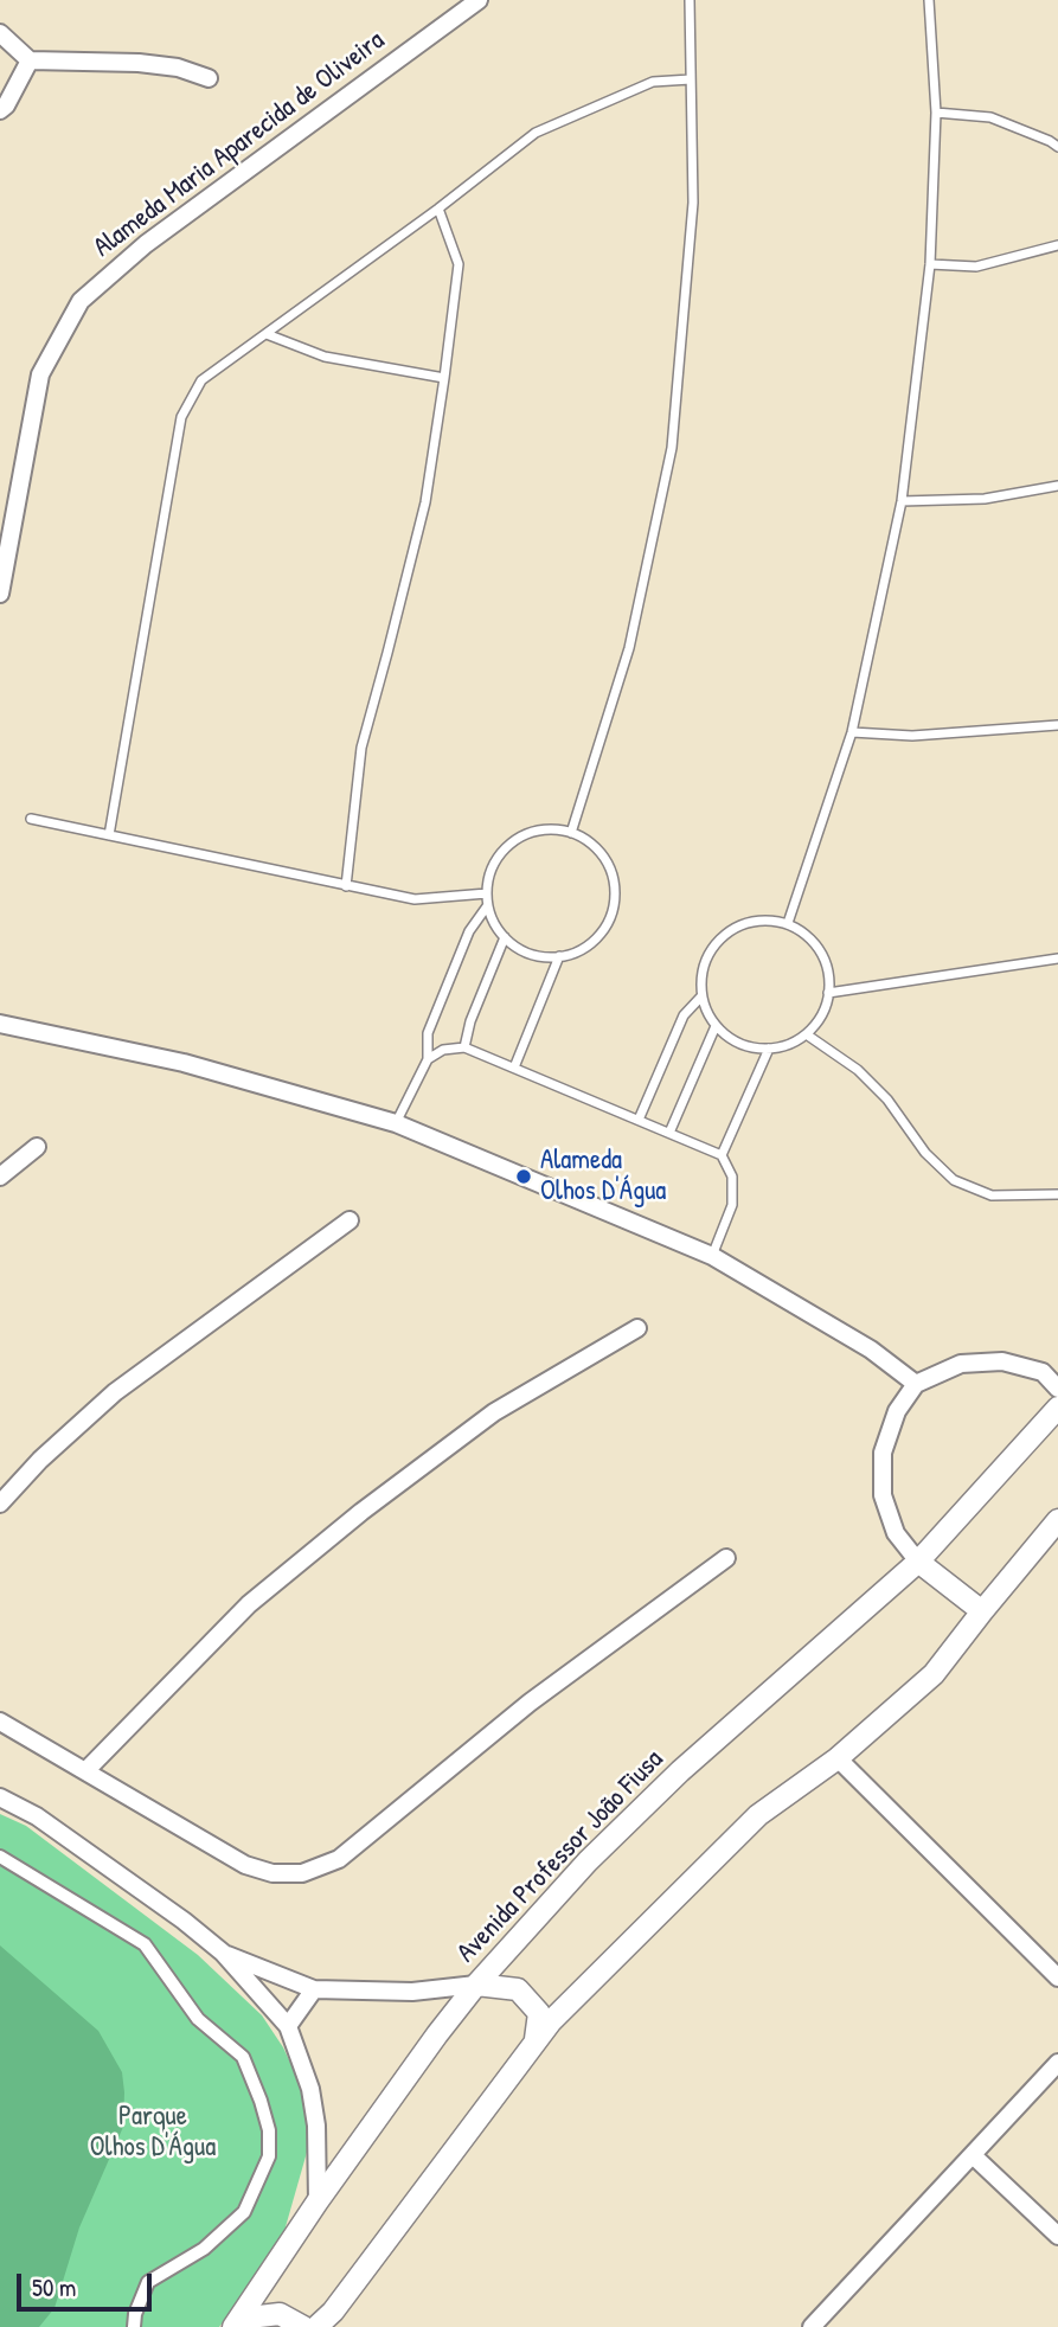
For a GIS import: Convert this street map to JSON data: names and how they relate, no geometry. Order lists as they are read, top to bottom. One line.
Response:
{"streets":{"street":["Alameda Maria Aparecida de Oliveira","Avenida Professor João Fiusa"]},"parks":["Parque Olhos D'Água"],"places":["Alameda Olhos D'Água"],"scale_bar":"50 m"}
